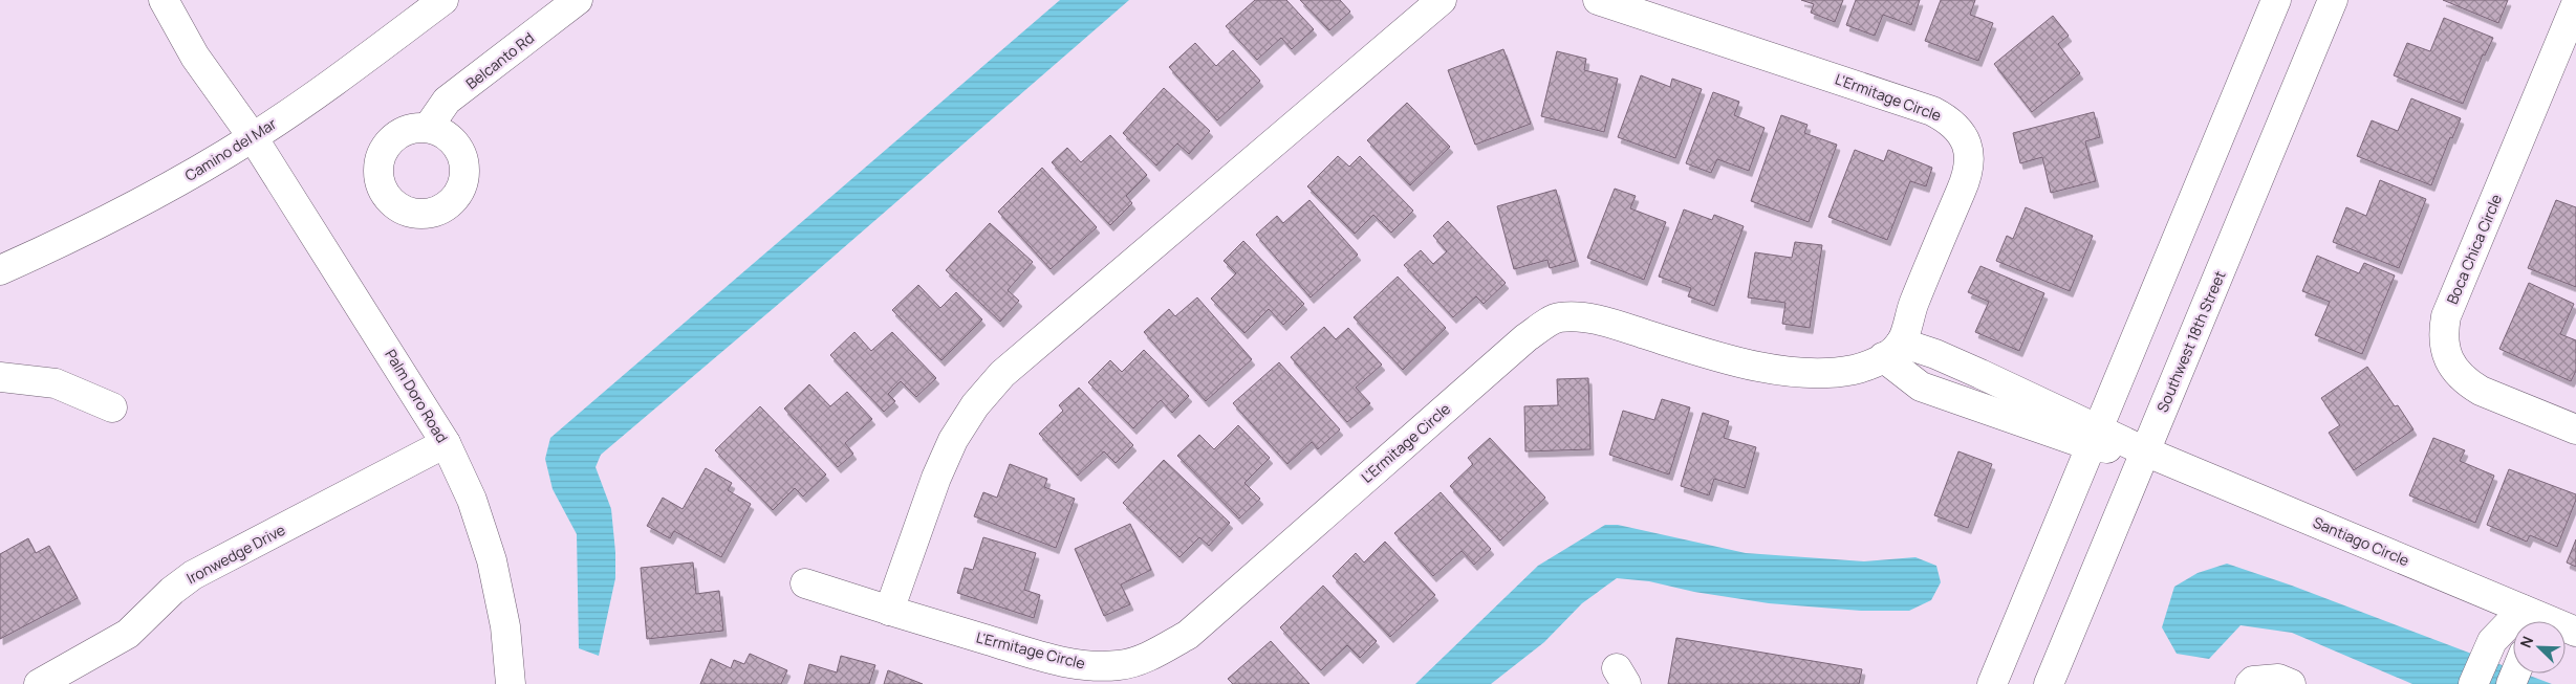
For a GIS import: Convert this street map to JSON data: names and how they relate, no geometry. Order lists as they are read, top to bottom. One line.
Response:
{"streets":{"street":["Belcanto Rd","L'Ermitage Circle","Camino del Mar","Boca Chica Circle","Southwest 18th Street","Palm Doro Road","Santiago Circle","Ironwedge Drive"]},"crossings":[["Camino del Mar","Palm Doro Road"],["Southwest 18th Street","Santiago Circle"],["Palm Doro Road","Ironwedge Drive"]],"north":"top left"}
